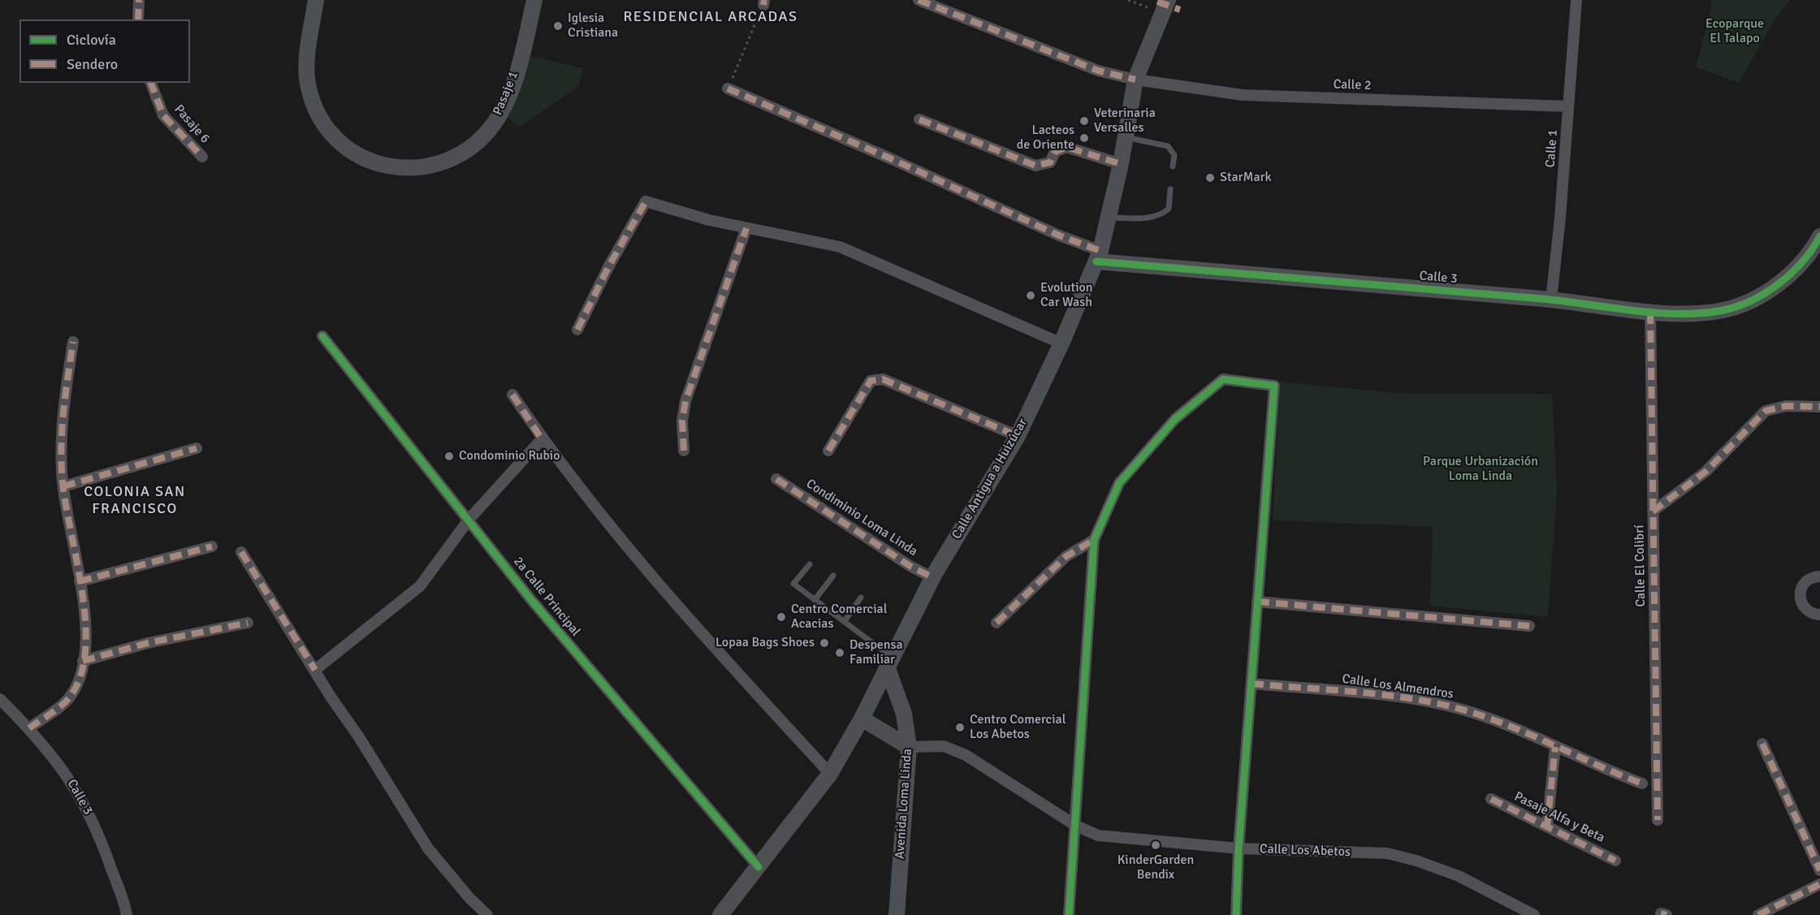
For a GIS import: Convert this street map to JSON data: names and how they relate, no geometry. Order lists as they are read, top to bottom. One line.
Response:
{"streets":{"street":["Calle 2","Pasaje 1","Pasaje 6","Calle 1","Calle 3","Calle Antigua a Huizúcar","Condiminio Loma Linda","Calle El Colibrí","2a Calle Principal","Calle Los Almendros","Avenida Loma Linda","Pasaje Alfa y Beta","Calle Los Abetos"]},"crossings":[["Calle 2","Calle 1"],["Calle 2","Calle Antigua a Huizúcar"],["Calle 1","Calle 3"],["Calle 3","Calle Antigua a Huizúcar"],["Calle 3","Calle El Colibrí"],["Calle Antigua a Huizúcar","Condiminio Loma Linda"],["Calle Antigua a Huizúcar","2a Calle Principal"],["Calle Antigua a Huizúcar","Avenida Loma Linda"],["Avenida Loma Linda","Calle Los Abetos"]],"districts":["RESIDENCIAL ARCADAS","COLONIA SAN FRANCISCO"],"parks":["Ecoparque El Talapo","Parque Urbanización Loma Linda"],"places":["Iglesia Cristiana","Veterinaria Versalles","Lacteos de Oriente","StarMark","Evolution Car Wash","Condominio Rubio","Centro Comercial Acacias","Lopaa Bags Shoes","Despensa Familiar","Centro Comercial Los Abetos","KinderGarden Bendix"],"legend":["Ciclovía","Sendero"]}
